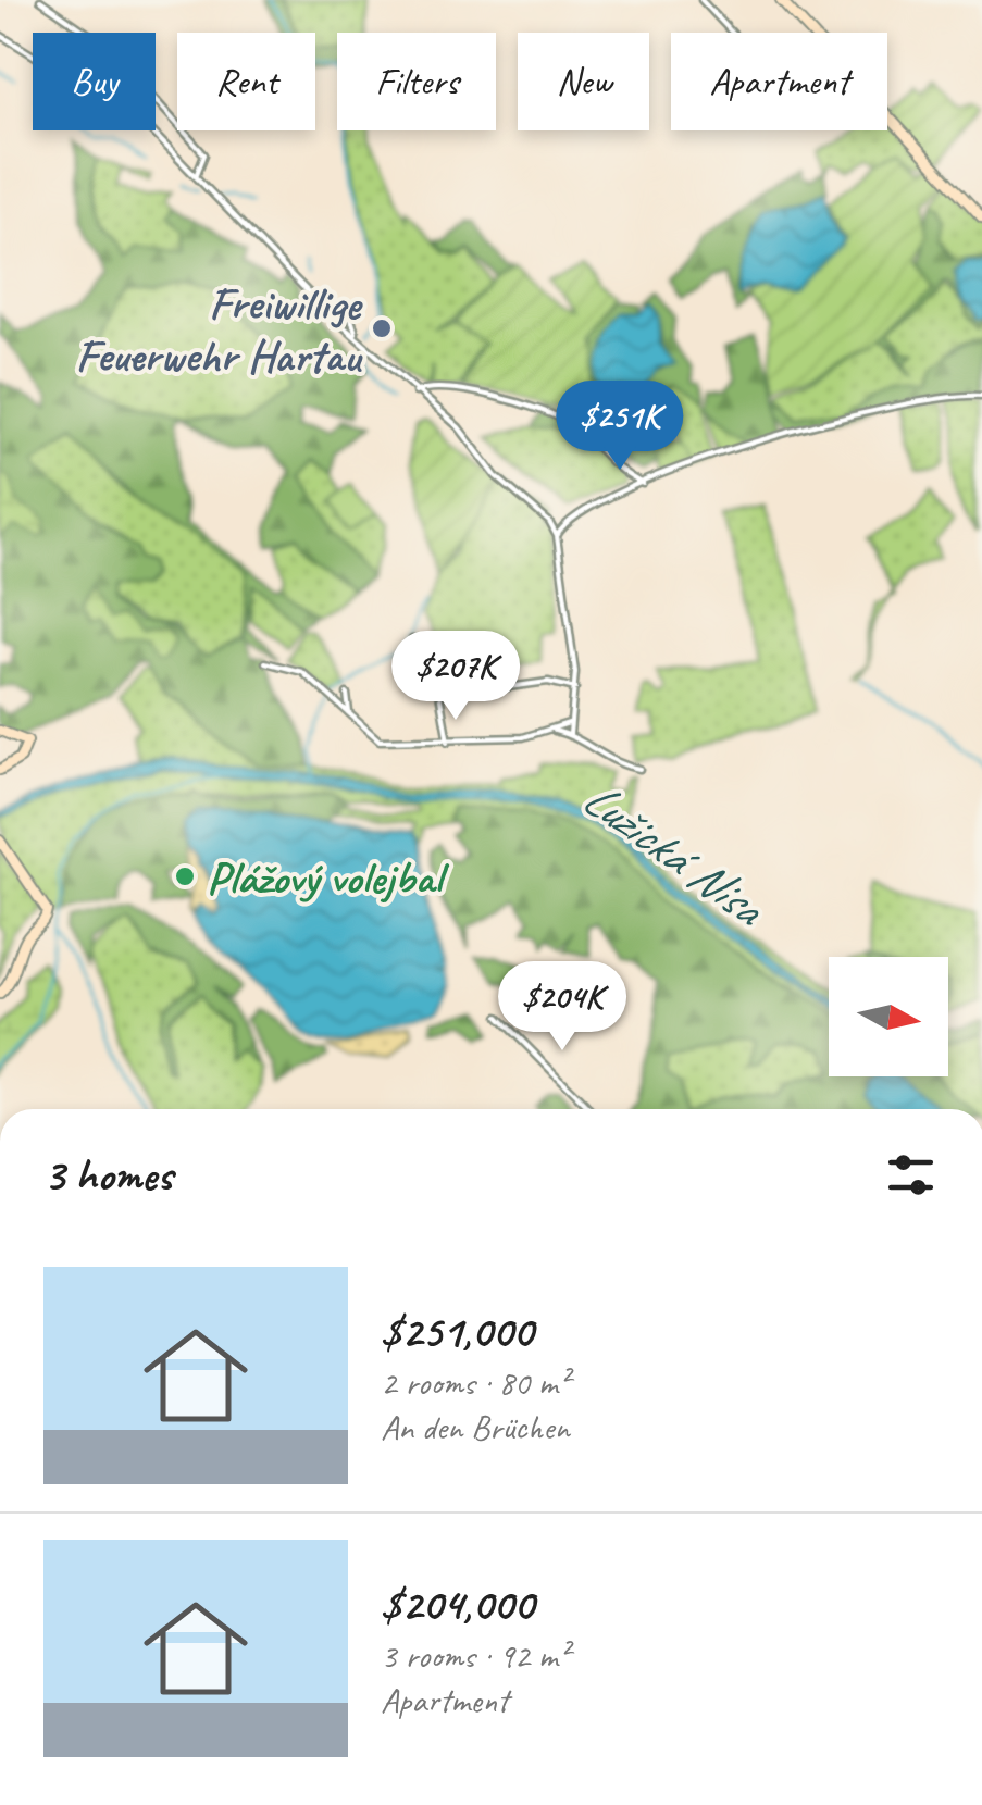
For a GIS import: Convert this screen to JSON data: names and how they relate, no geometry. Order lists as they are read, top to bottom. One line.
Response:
{"water":["Lužická Nisa"],"places":["Freiwillige Feuerwehr Hartau","Plážový volejbal"],"north":"right","page":{"chip":["Buy","Rent","Filters","New","Apartment"],"price":["$251K","$207K","$204K"],"heading":"3 homes","list":[{"name":"$251,000","note":"2 rooms · 80 m² · An den Brüchen"},{"name":"$204,000","note":"3 rooms · 92 m² · Apartment"}]}}
